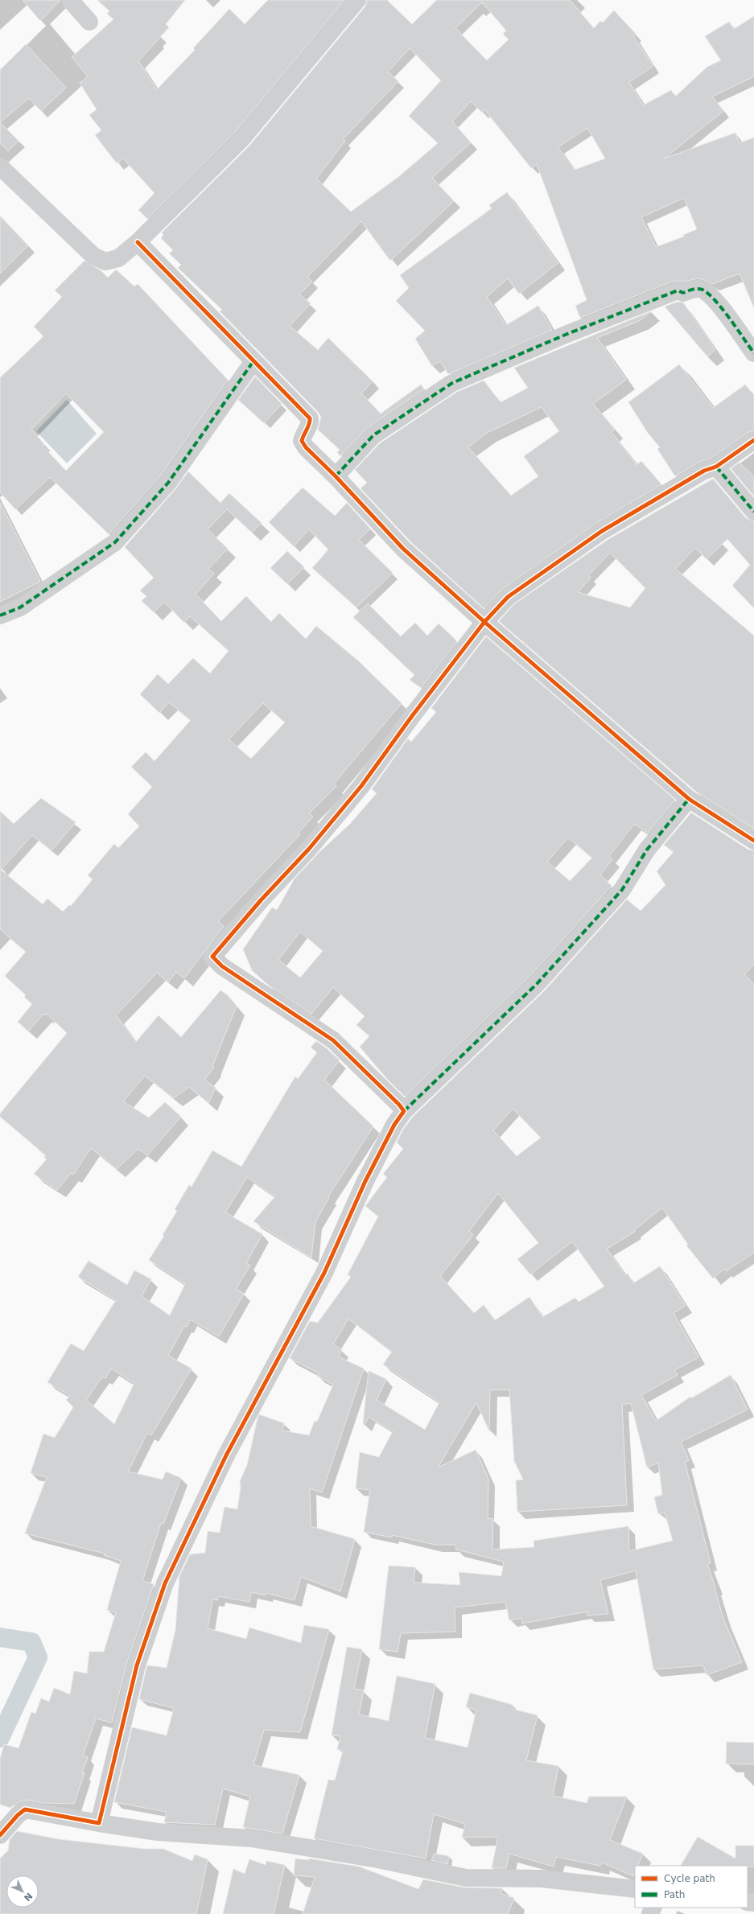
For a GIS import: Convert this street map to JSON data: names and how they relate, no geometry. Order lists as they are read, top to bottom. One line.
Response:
{"legend":["Cycle path","Path"],"north":"bottom right"}
